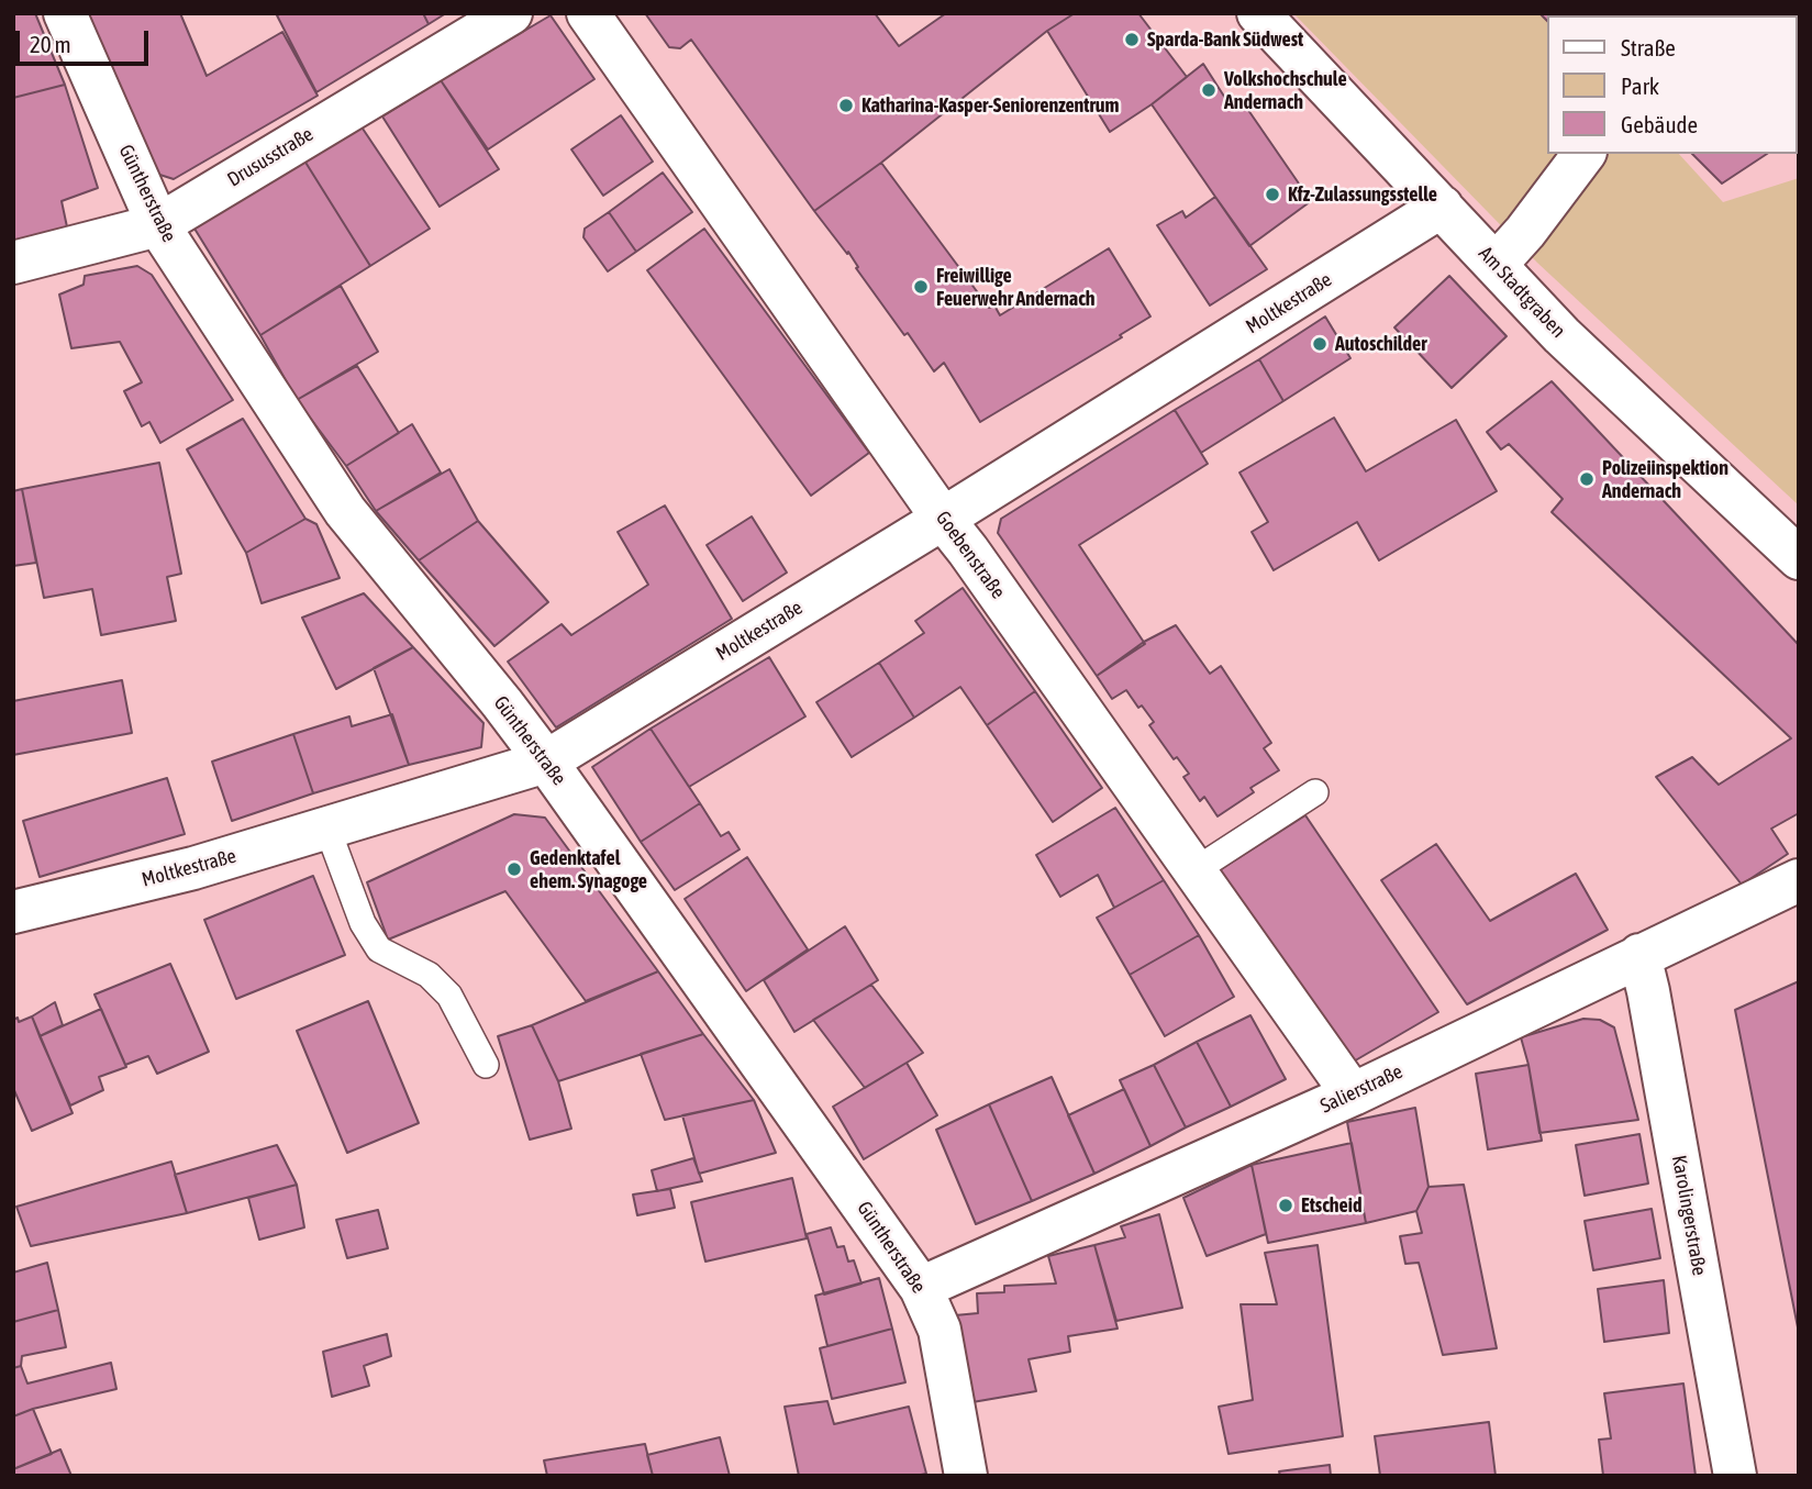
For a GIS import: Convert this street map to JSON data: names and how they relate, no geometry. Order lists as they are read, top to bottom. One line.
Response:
{"streets":{"street":["Drususstraße","Güntherstraße","Am Stadtgraben","Moltkestraße","Goebenstraße","Salierstraße","Karolingerstraße"]},"crossings":[["Drususstraße","Güntherstraße"],["Güntherstraße","Moltkestraße"],["Güntherstraße","Salierstraße"],["Am Stadtgraben","Moltkestraße"],["Moltkestraße","Goebenstraße"],["Goebenstraße","Salierstraße"],["Salierstraße","Karolingerstraße"]],"places":["Sparda-Bank Südwest","Volkshochschule Andernach","Katharina-Kasper-Seniorenzentrum","Kfz-Zulassungsstelle","Freiwillige Feuerwehr Andernach","Autoschilder","Polizeiinspektion Andernach","Gedenktafel ehem. Synagoge","Etscheid"],"legend":["Straße","Park","Gebäude"],"scale_bar":"20 m"}
